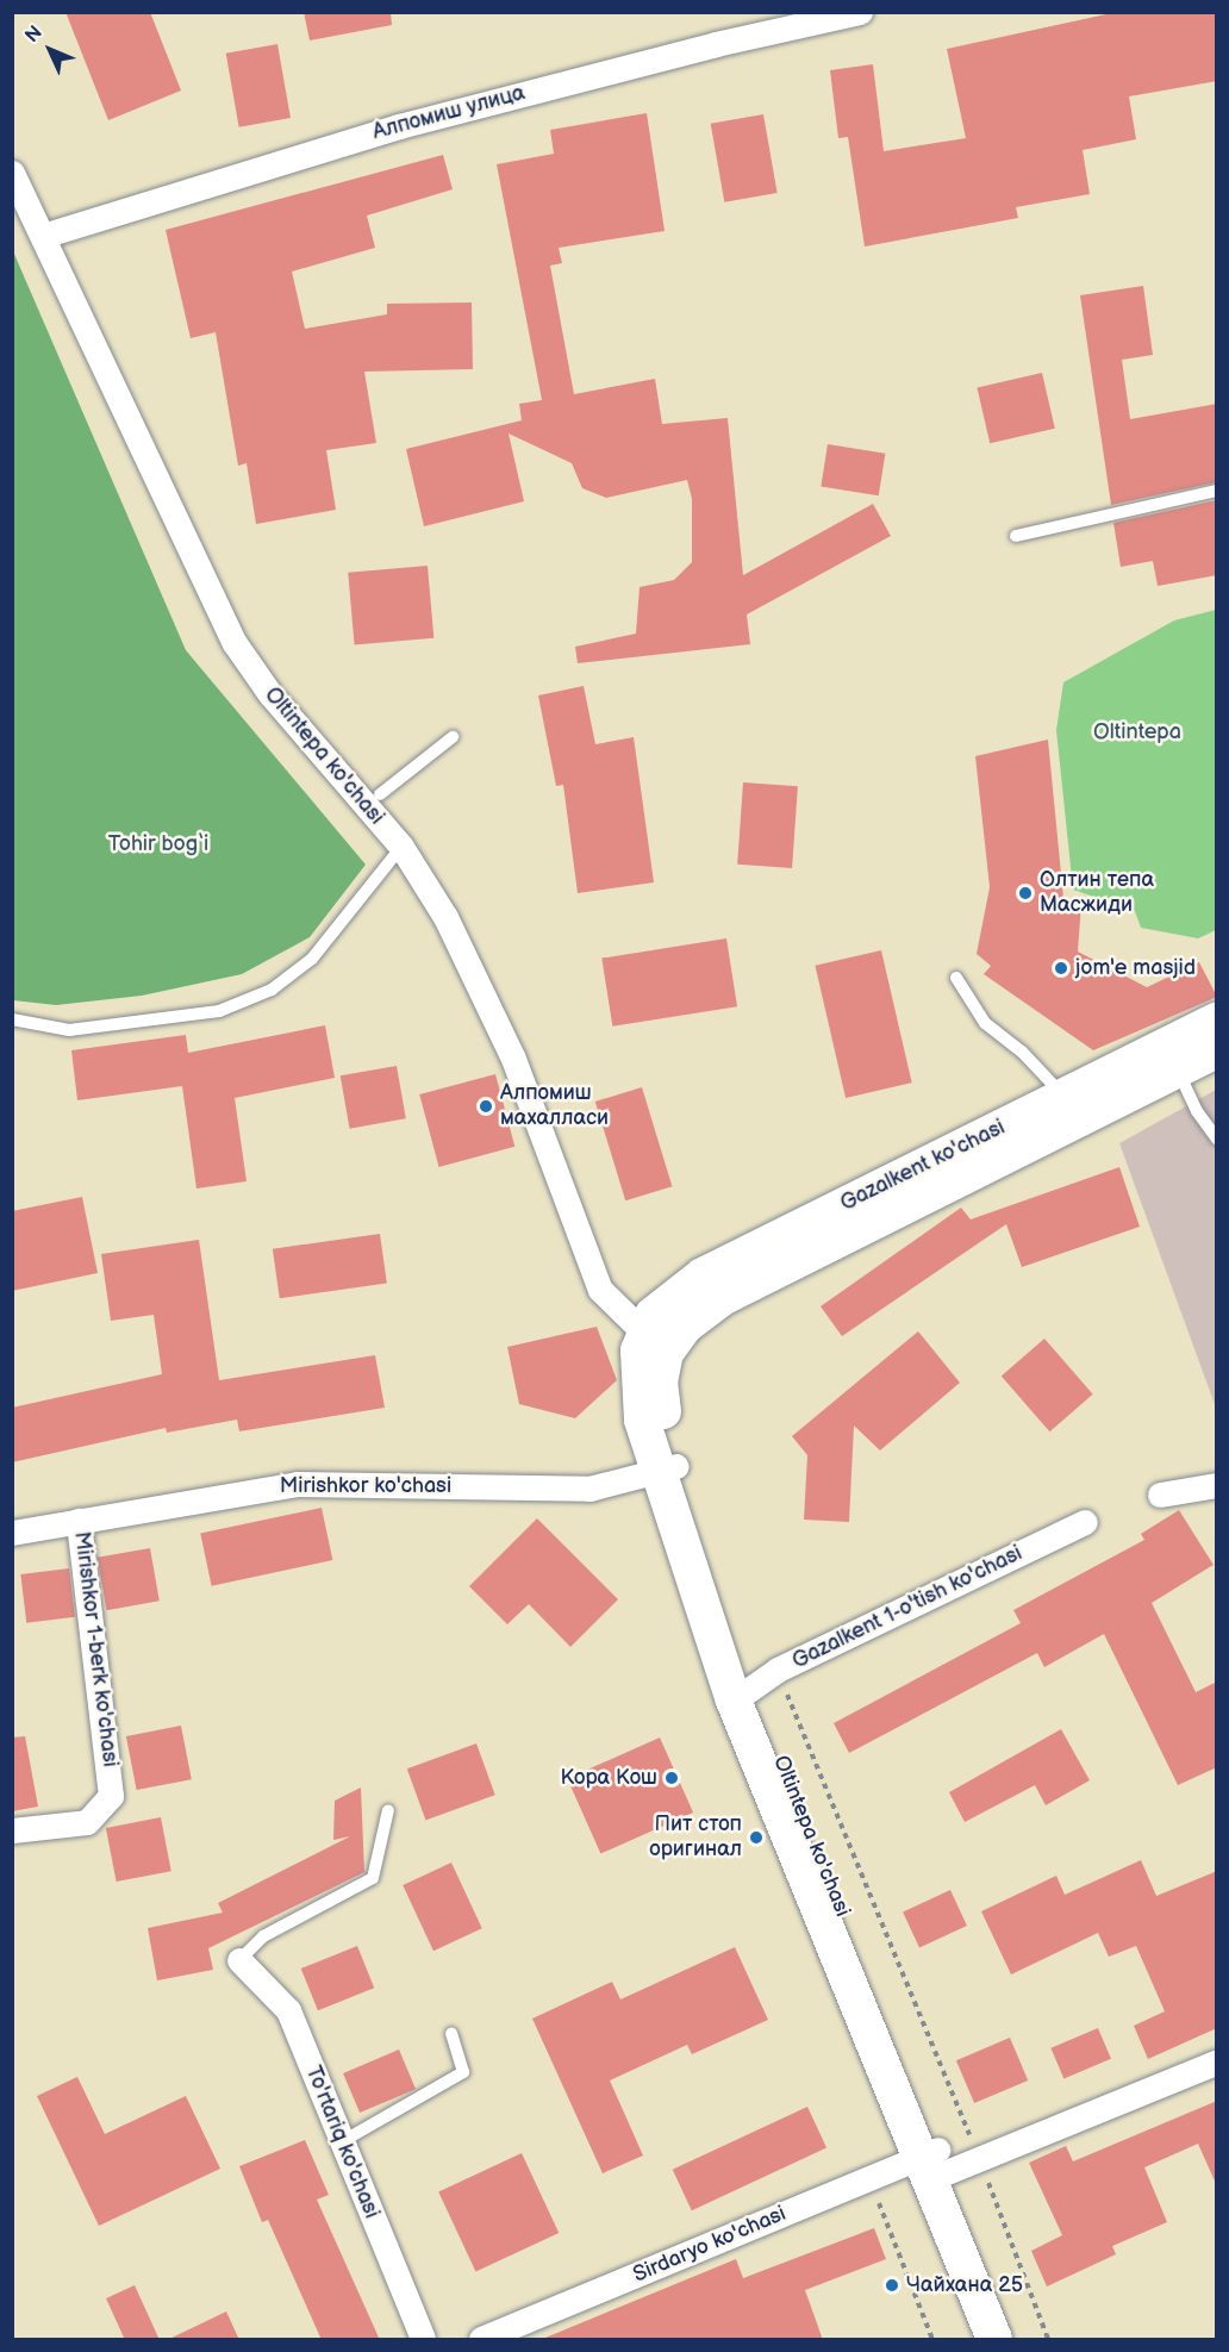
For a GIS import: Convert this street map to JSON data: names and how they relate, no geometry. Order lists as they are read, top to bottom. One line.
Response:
{"streets":{"main road":["Oltintepa ko'chasi","Gazalkent ko'chasi"],"street":["Алпомиш улица","Mirishkor ko'chasi","Gazalkent 1-o'tish ko'chasi","Mirishkor 1-berk ko'chasi","To'rtariq ko'chasi","Sirdaryo ko'chasi"]},"crossings":[["Алпомиш улица","Oltintepa ko'chasi"],["Oltintepa ko'chasi","Gazalkent ko'chasi"],["Oltintepa ko'chasi","Mirishkor ko'chasi"],["Oltintepa ko'chasi","Gazalkent 1-o'tish ko'chasi"],["Oltintepa ko'chasi","Sirdaryo ko'chasi"],["Mirishkor ko'chasi","Mirishkor 1-berk ko'chasi"]],"parks":["Oltintepa","Tohir bog‘i"],"places":["Олтин тепа Масжиди","jom'e masjid","Алпомиш махалласи","Кора Кош","Пит стоп оригинал","Чайхана 25"],"north":"top left"}
